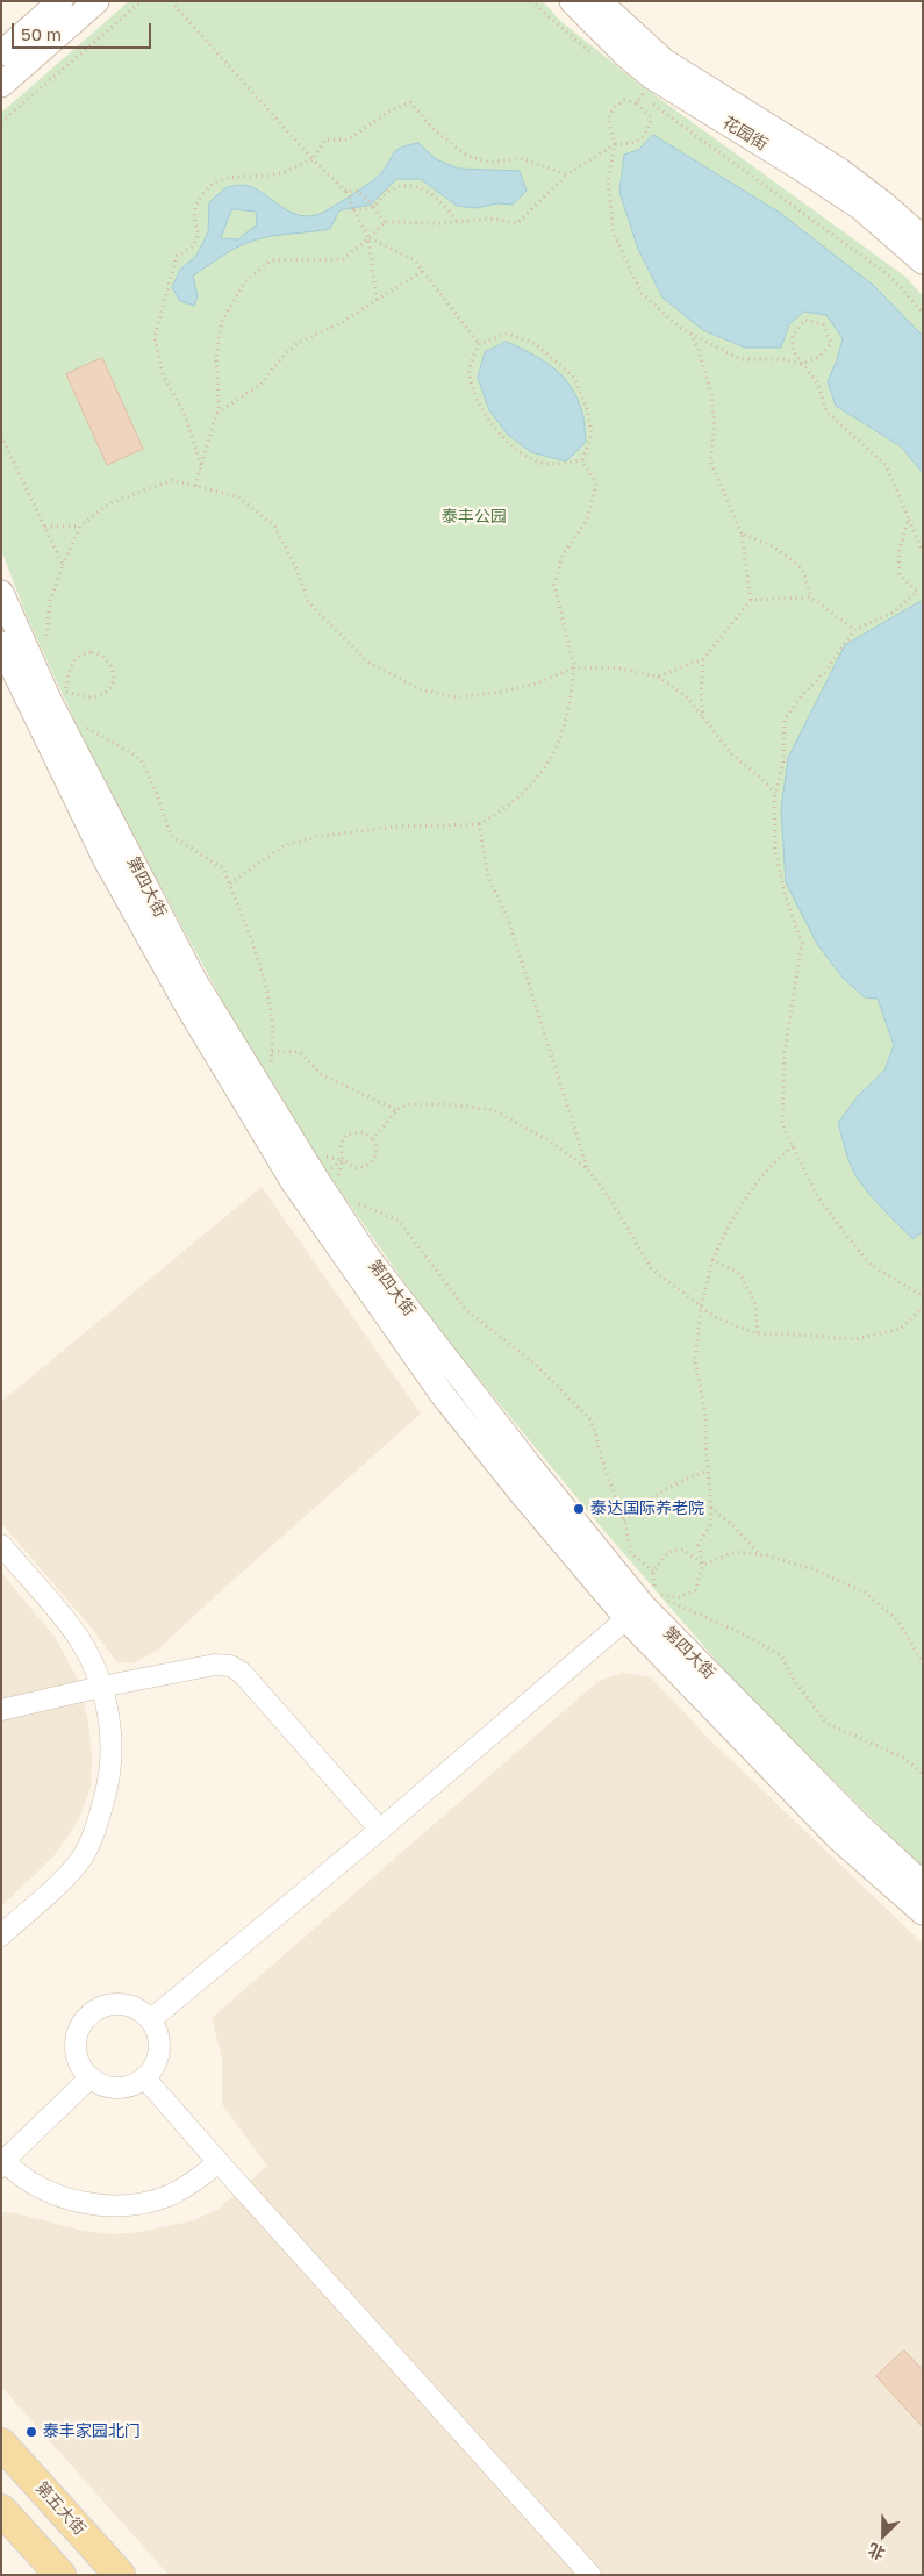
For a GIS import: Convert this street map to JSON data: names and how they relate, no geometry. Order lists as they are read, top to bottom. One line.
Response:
{"streets":{"main road":["第五大街"],"street":["花园街","第四大街"]},"parks":["泰丰公园"],"places":["泰达国际养老院","泰丰家园北门"],"scale_bar":"50 m","north":"bottom left"}
